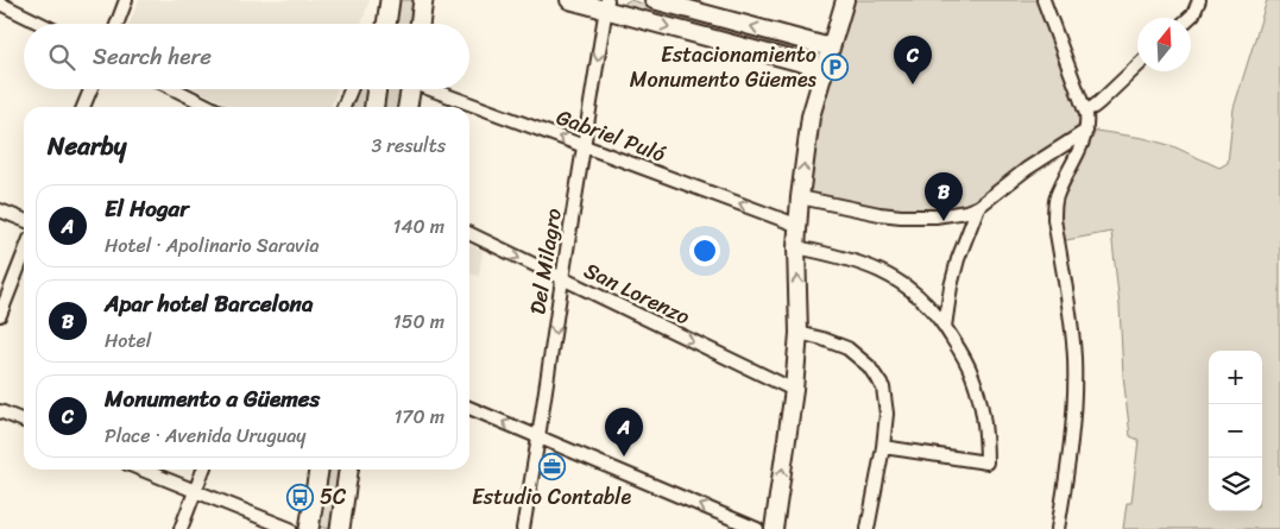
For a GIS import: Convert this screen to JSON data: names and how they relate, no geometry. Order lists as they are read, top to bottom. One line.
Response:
{"streets":{"street":["Gabriel Puló","Del Milagro","San Lorenzo"]},"crossings":[["Gabriel Puló","Del Milagro"],["Del Milagro","San Lorenzo"]],"one_way":["Gabriel Puló","Del Milagro","San Lorenzo"],"places":{"parking":["Estacionamiento Monumento Güemes"],"office":["Estudio Contable"],"bus stop":["5C"]},"north":"top","page":{"search":"Search here","pins":["C","B","A"],"heading":["Nearby","3 results"],"list":[{"mark":"A","name":"El Hogar","note":"Hotel · Apolinario Saravia","value":"140 m"},{"mark":"B","name":"Apar hotel Barcelona","note":"Hotel","value":"150 m"},{"mark":"C","name":"Monumento a Güemes","note":"Place · Avenida Uruguay","value":"170 m"}],"map_buttons":["+","−"]}}
